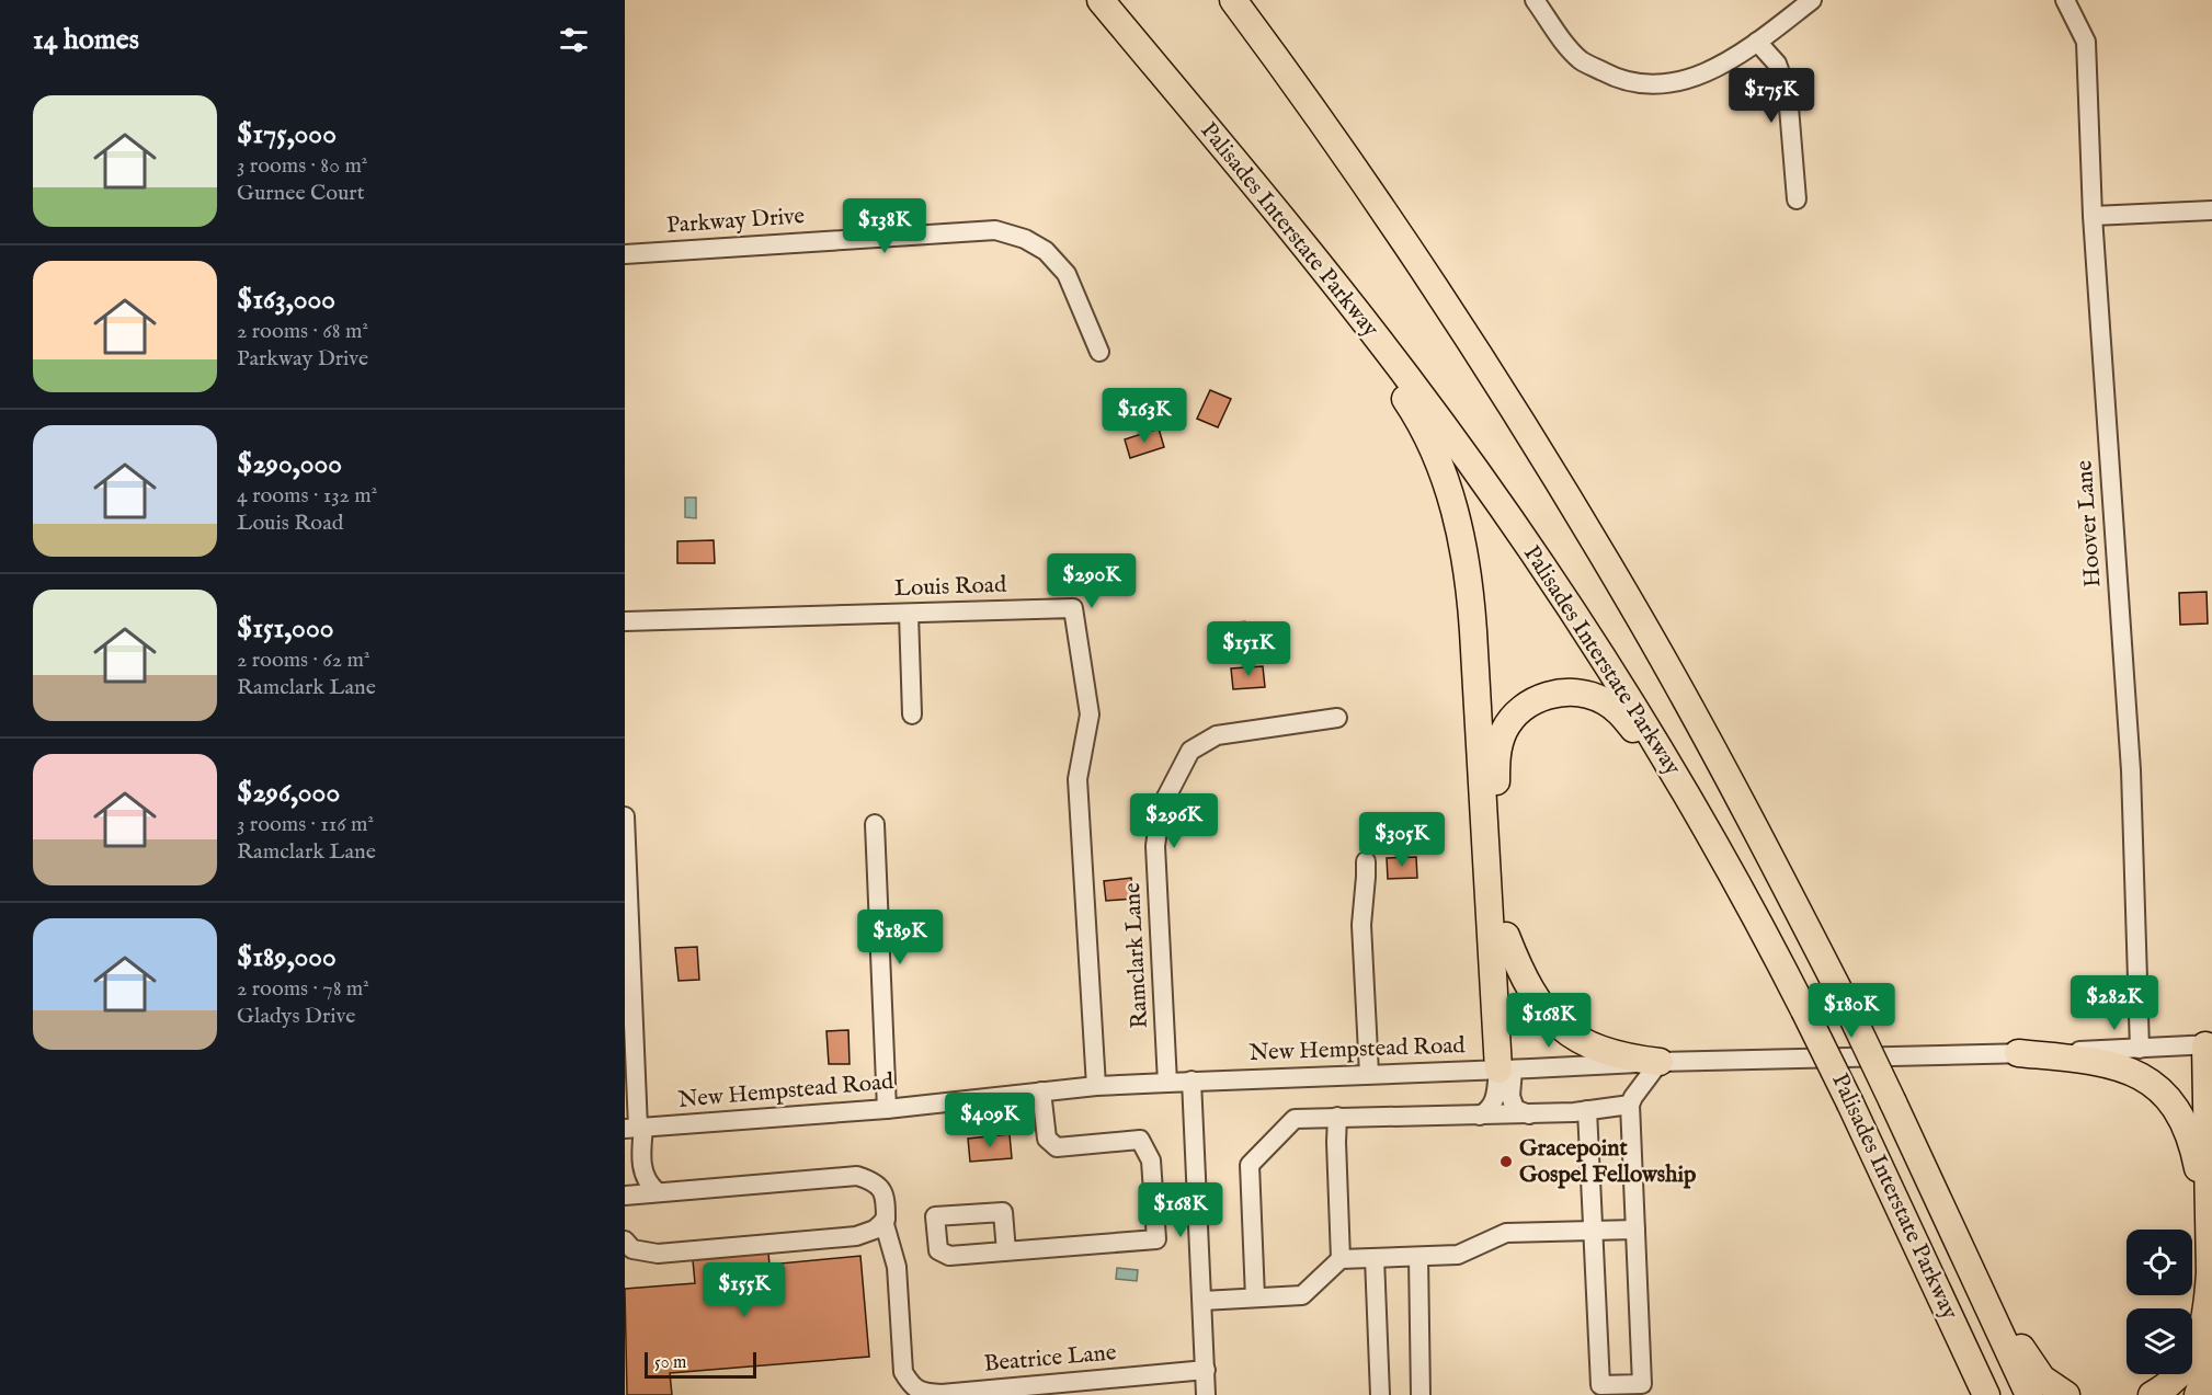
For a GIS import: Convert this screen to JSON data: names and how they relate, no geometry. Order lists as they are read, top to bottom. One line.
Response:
{"streets":{"highway":["Palisades Interstate Parkway"],"street":["Parkway Drive","Hoover Lane","Louis Road","Ramclark Lane","New Hempstead Road","Beatrice Lane"]},"crossings":[["Hoover Lane","New Hempstead Road"],["Louis Road","New Hempstead Road"],["Ramclark Lane","New Hempstead Road"]],"places":["Gracepoint Gospel Fellowship"],"scale_bar":"50 m","page":{"heading":"14 homes","price":["$175K","$138K","$163K","$290K","$151K","$296K","$305K","$189K","$282K","$180K","$168K","$409K","$168K","$155K"],"list":[{"name":"$175,000","note":"3 rooms · 80 m² · Gurnee Court"},{"name":"$163,000","note":"2 rooms · 68 m² · Parkway Drive"},{"name":"$290,000","note":"4 rooms · 132 m² · Louis Road"},{"name":"$151,000","note":"2 rooms · 62 m² · Ramclark Lane"},{"name":"$296,000","note":"3 rooms · 116 m² · Ramclark Lane"},{"name":"$189,000","note":"2 rooms · 78 m² · Gladys Drive"}],"scale":"50 m"}}
